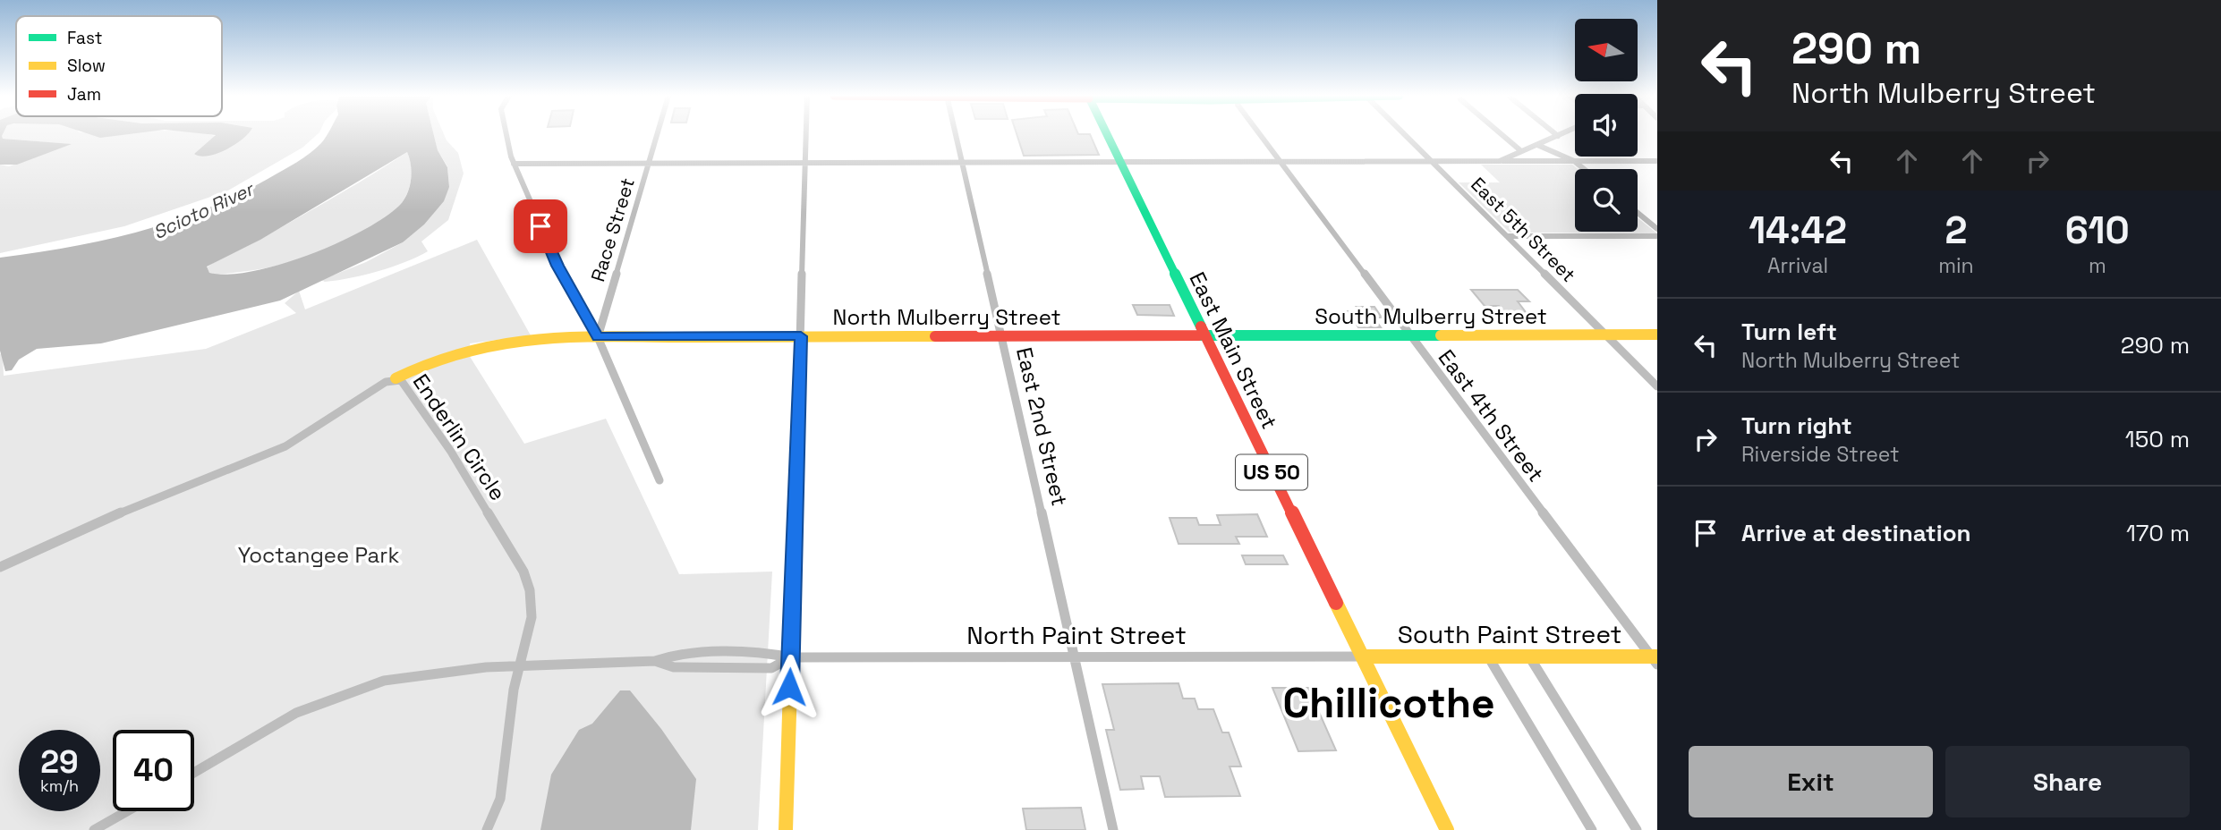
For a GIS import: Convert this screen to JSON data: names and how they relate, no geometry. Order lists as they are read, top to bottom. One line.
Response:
{"streets":{"main road":["South Mulberry Street","North Mulberry Street","East Main Street","US 50","South Paint Street"],"street":["Race Street","East 5th Street","East 4th Street","East 2nd Street","Enderlin Circle","North Paint Street"]},"crossings":[["Race Street","North Mulberry Street"],["East 5th Street","South Mulberry Street"],["South Mulberry Street","North Mulberry Street"],["South Mulberry Street","East Main Street"],["South Mulberry Street","East 4th Street"],["North Mulberry Street","East Main Street"],["North Mulberry Street","East 2nd Street"],["North Mulberry Street","Enderlin Circle"],["East Main Street","US 50"],["East Main Street","South Paint Street"],["East Main Street","North Paint Street"],["East 4th Street","South Paint Street"],["East 2nd Street","North Paint Street"],["Enderlin Circle","North Paint Street"],["US 50","South Paint Street"],["US 50","North Paint Street"],["South Paint Street","North Paint Street"]],"districts":["Chillicothe"],"water":["Scioto River"],"parks":["Yoctangee Park"],"legend":["Fast","Slow","Jam"],"north":"left","page":{"turn":["290 m","North Mulberry Street"],"eta":["14:42","Arrival","2","min","610","m"],"list":[{"name":"Turn left","note":"North Mulberry Street","value":"290 m"},{"name":"Turn right","note":"Riverside Street","value":"150 m"},{"name":"Arrive at destination","value":"170 m"}],"speed":"29 km/h","limit":"40","buttons":["Exit","Share"]}}
